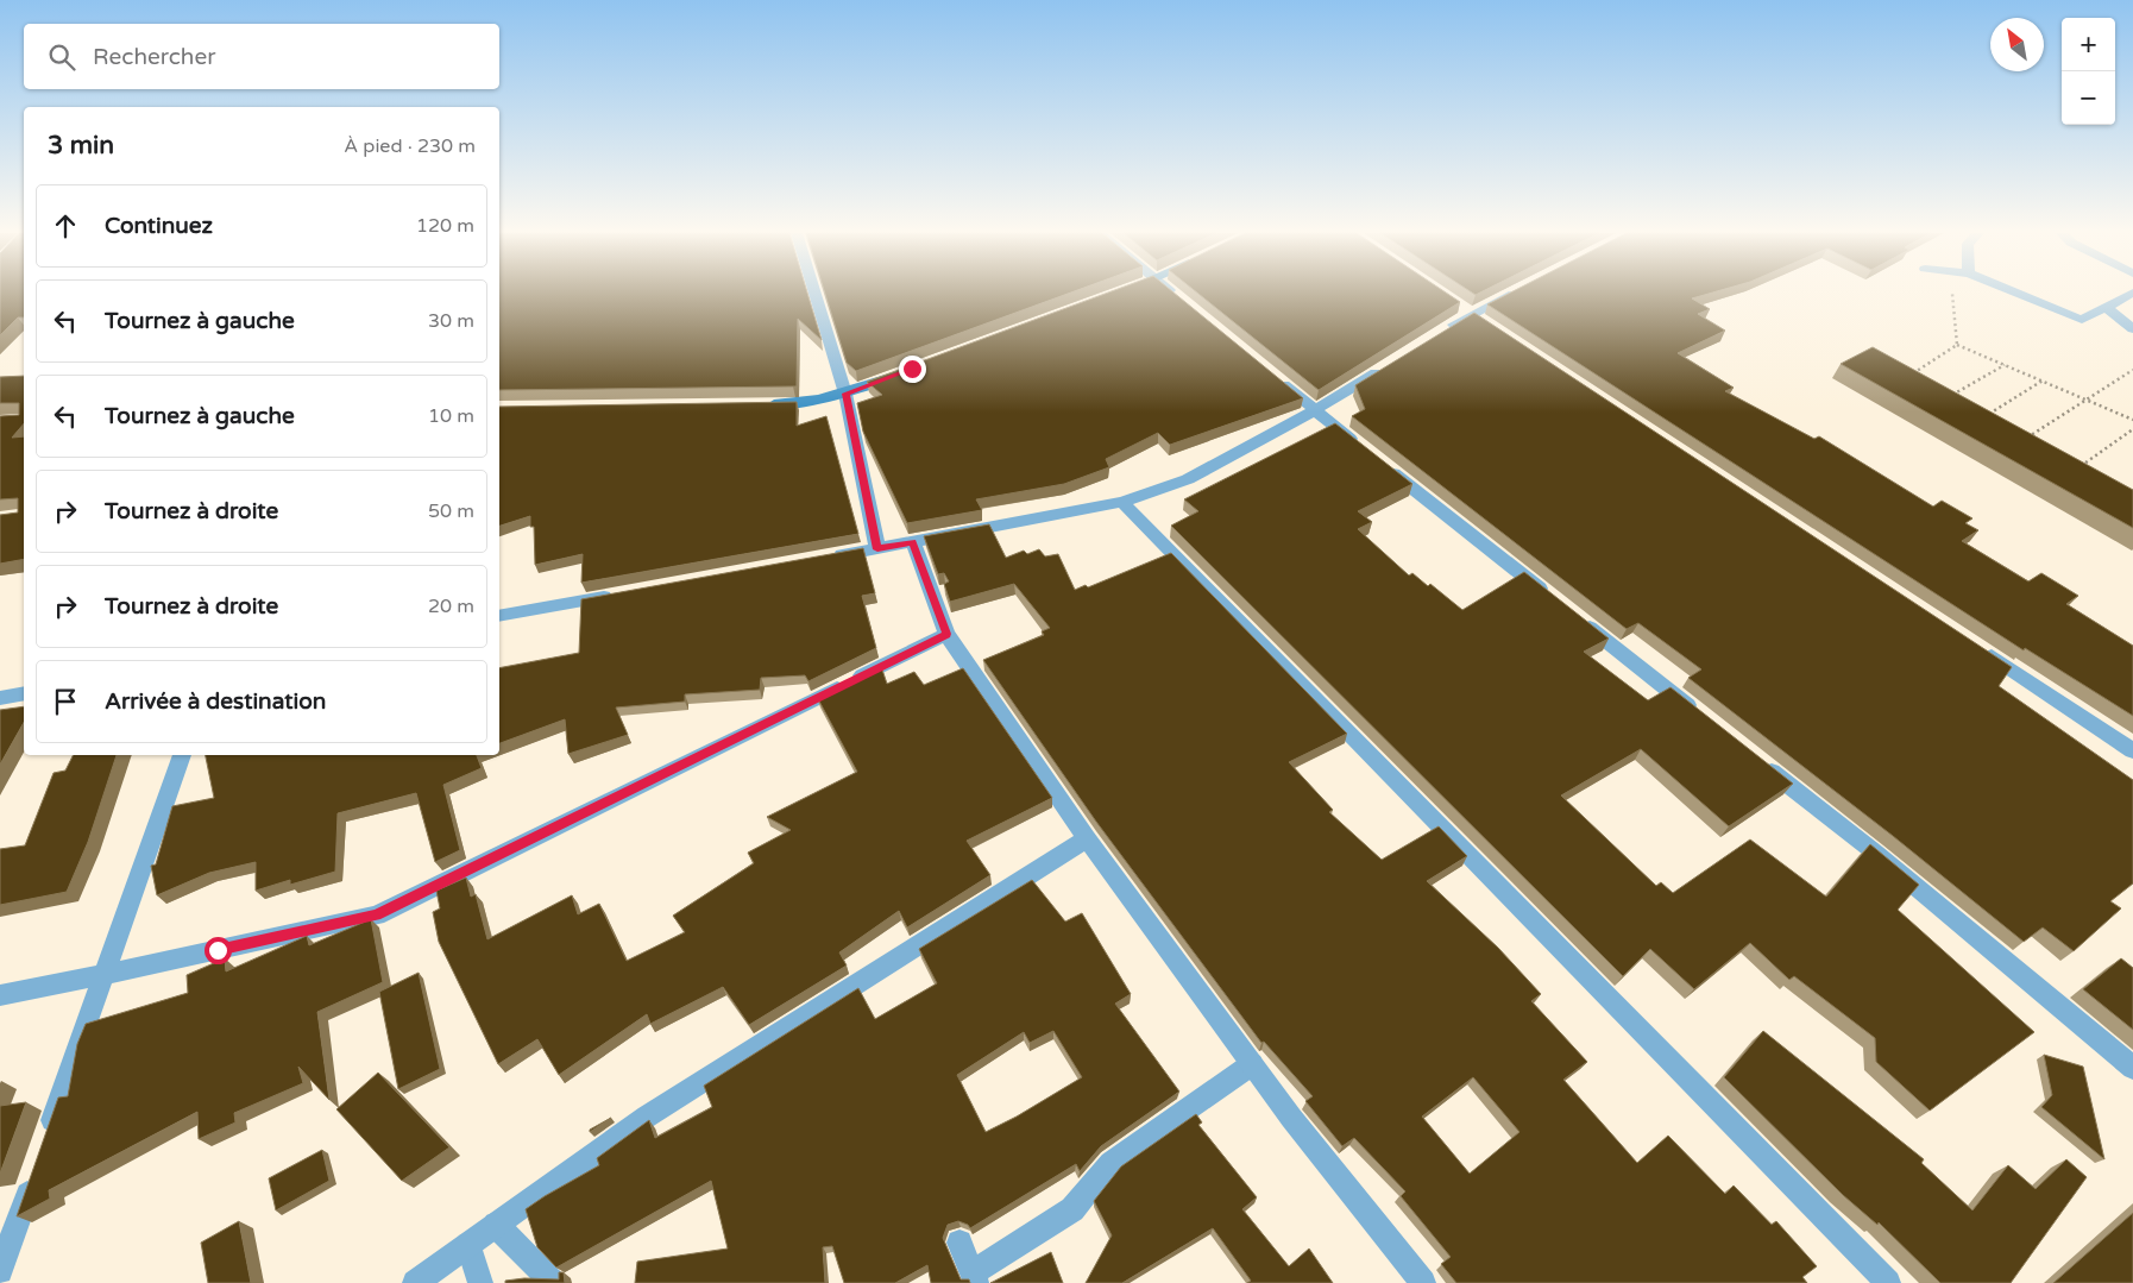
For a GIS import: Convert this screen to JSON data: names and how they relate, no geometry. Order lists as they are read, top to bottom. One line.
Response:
{"north":"top left","page":{"map_buttons":["+","−"],"search":"Rechercher","heading":["3 min","À pied · 230 m"],"list":[["Continuez","120 m"],["Tournez à gauche","30 m"],["Tournez à gauche","10 m"],["Tournez à droite","50 m"],["Tournez à droite","20 m"],"Arrivée à destination"]}}
